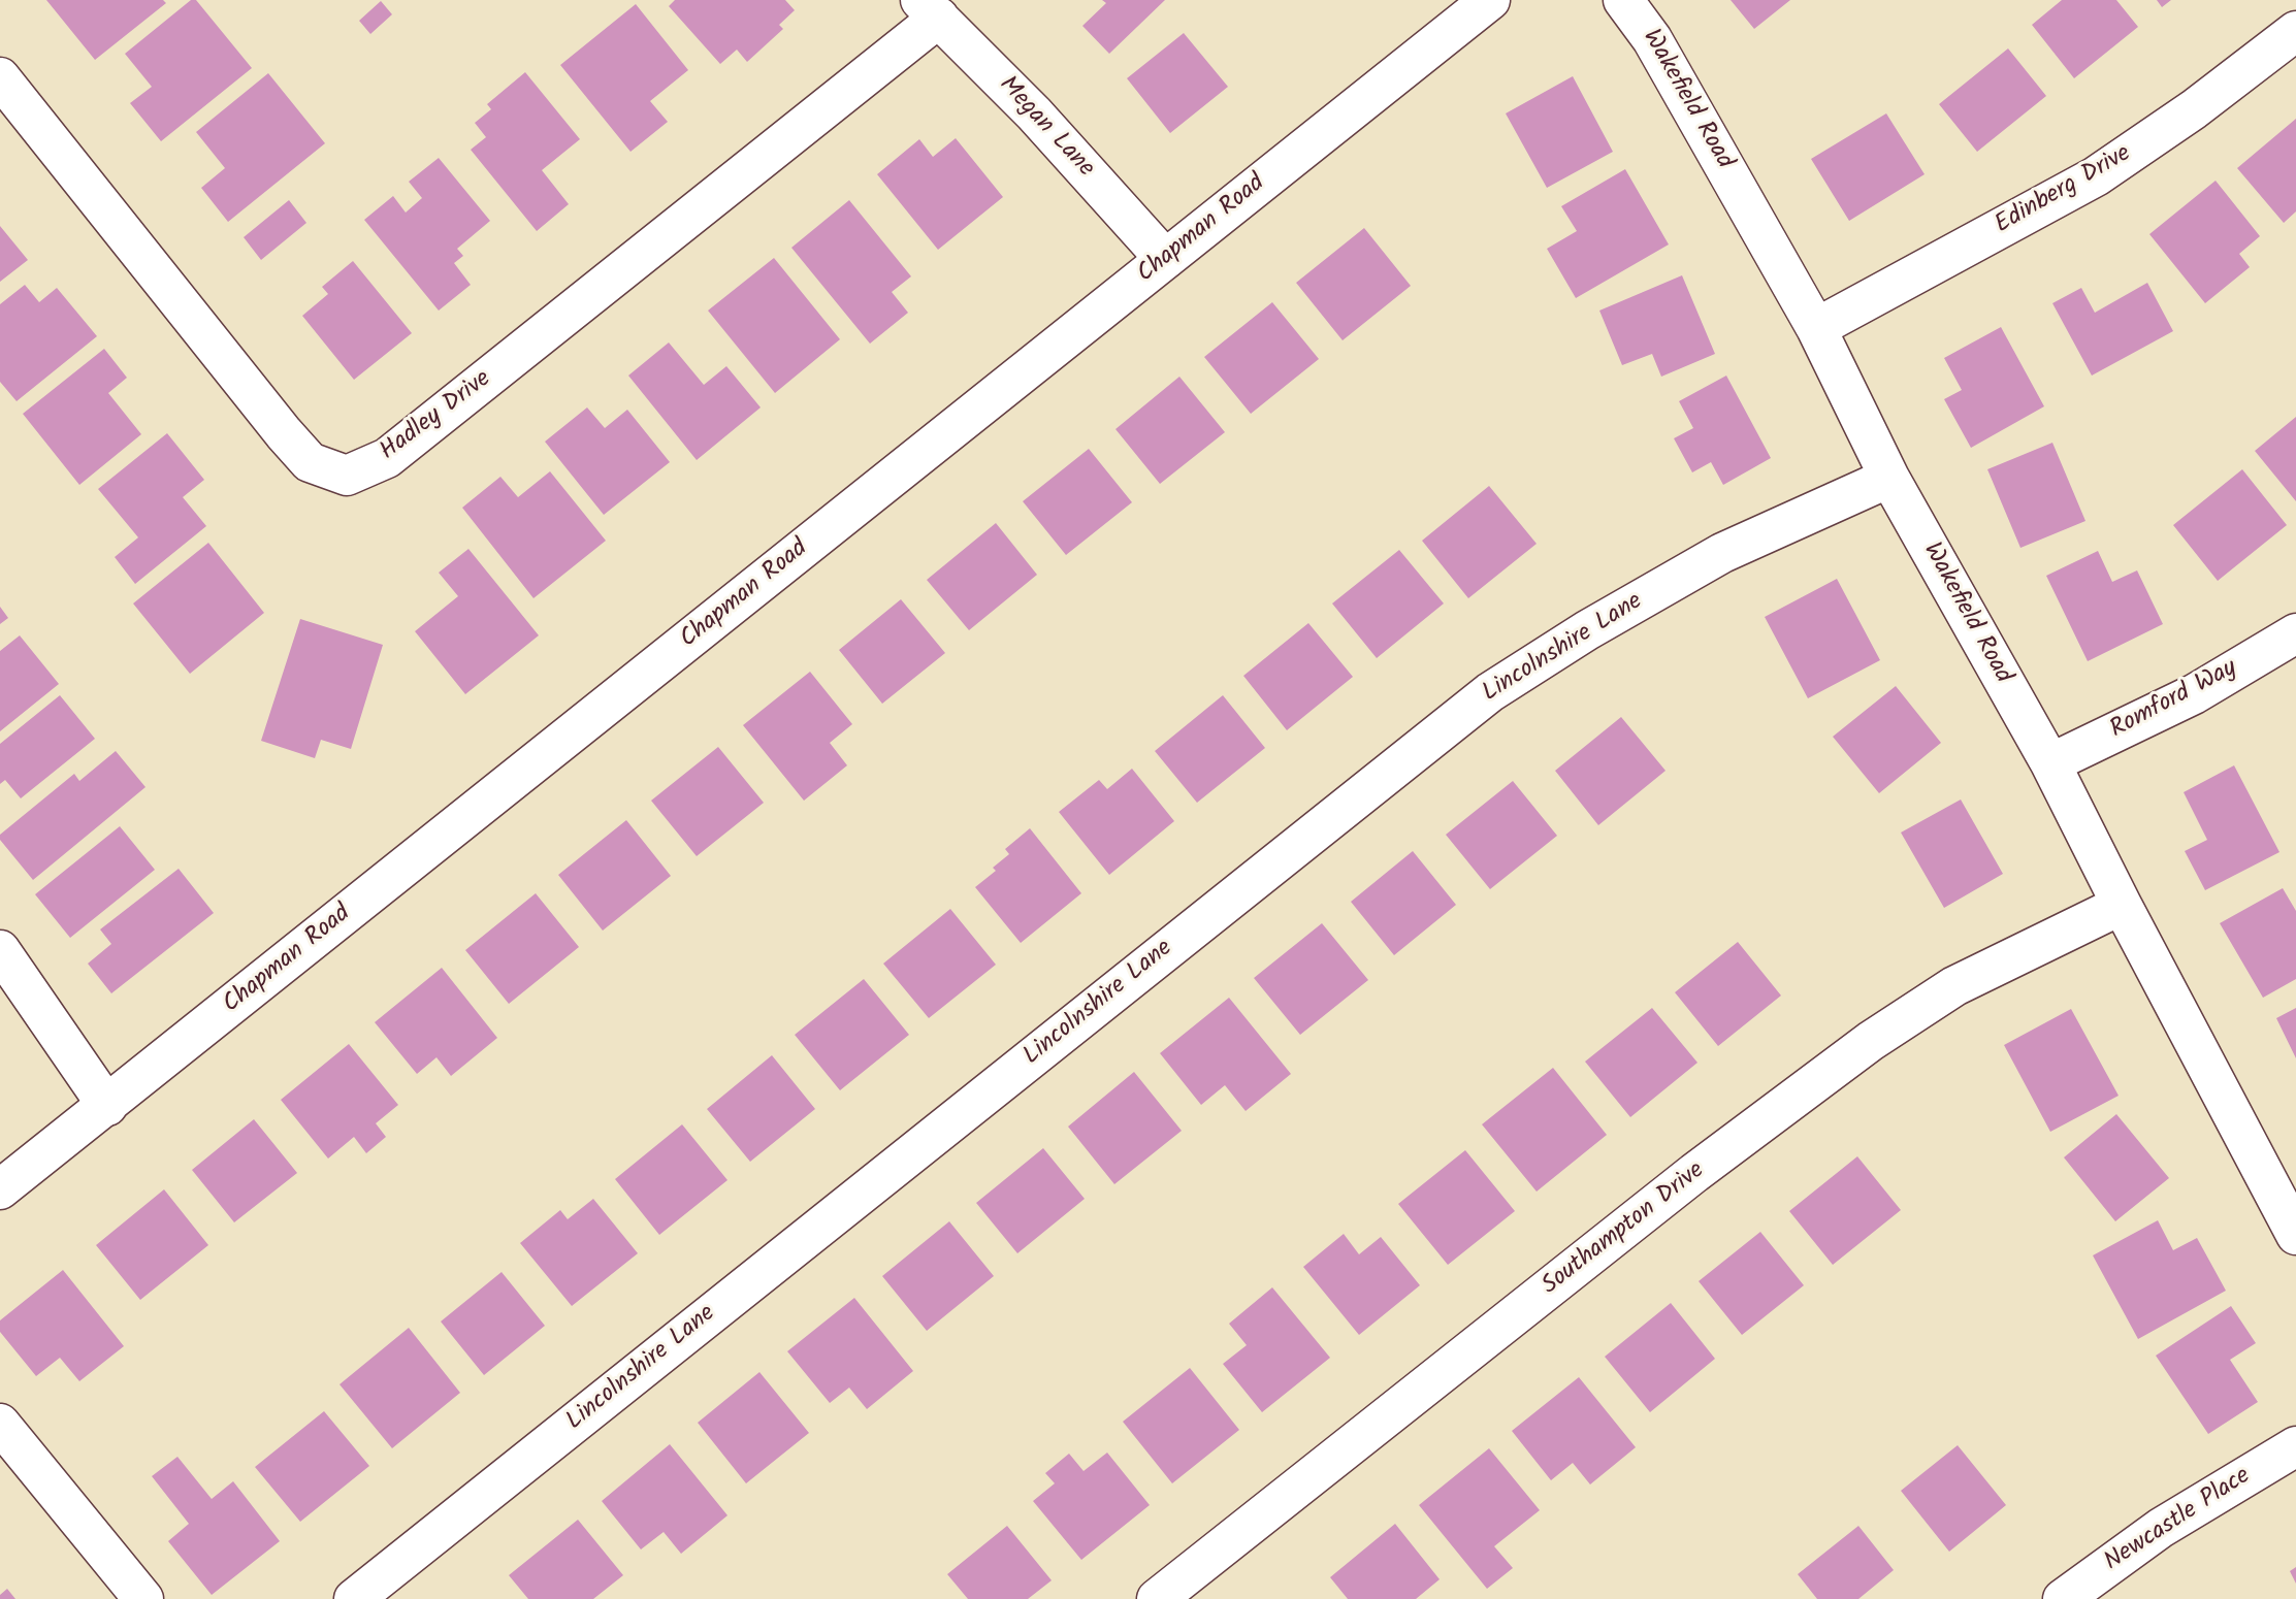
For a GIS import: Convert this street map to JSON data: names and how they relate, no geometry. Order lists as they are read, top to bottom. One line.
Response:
{"streets":{"street":["Wakefield Road","Megan Lane","Edinberg Drive","Chapman Road","Hadley Drive","Lincolnshire Lane","Romford Way","Southampton Drive","Newcastle Place"]},"crossings":[["Wakefield Road","Edinberg Drive"],["Wakefield Road","Lincolnshire Lane"],["Wakefield Road","Romford Way"],["Wakefield Road","Southampton Drive"],["Megan Lane","Chapman Road"],["Megan Lane","Hadley Drive"]]}
